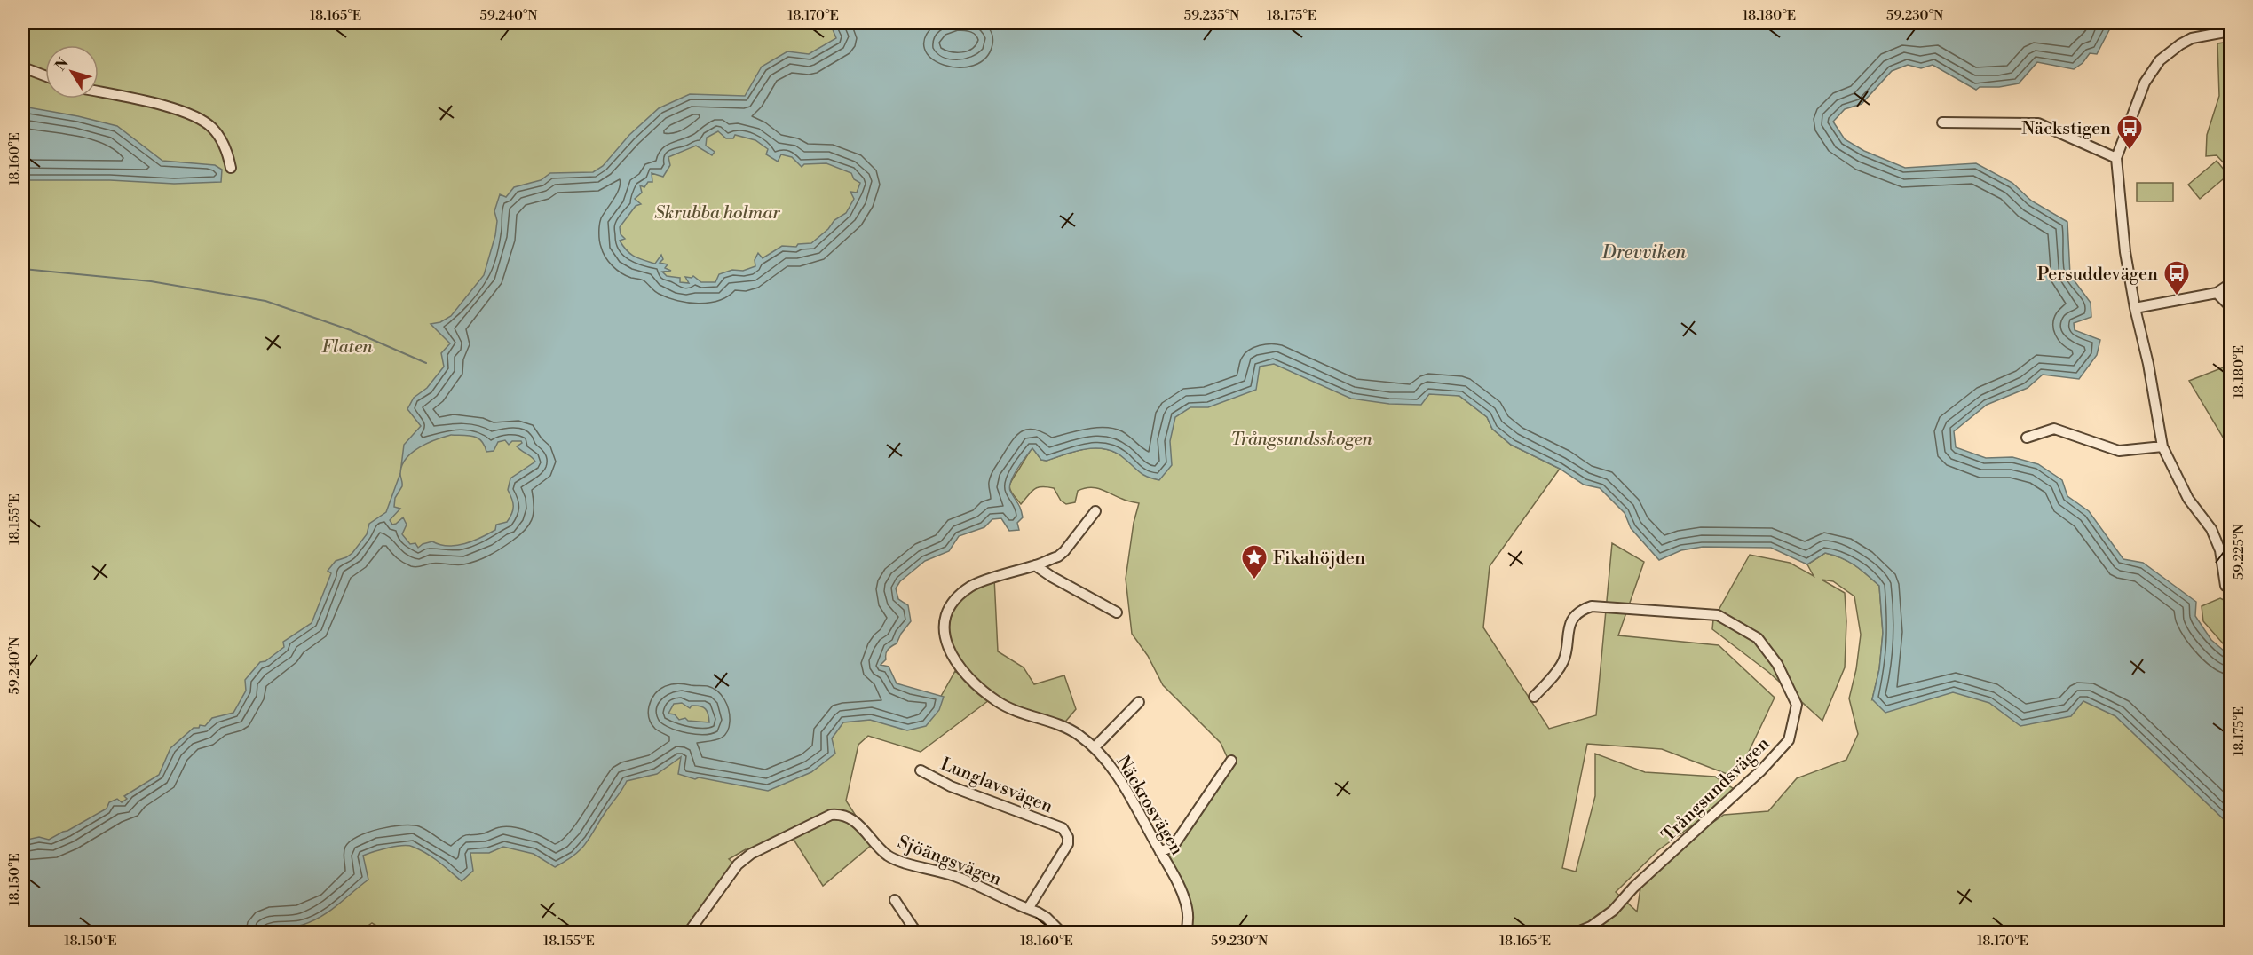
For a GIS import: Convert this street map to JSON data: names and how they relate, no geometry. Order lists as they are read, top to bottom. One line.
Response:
{"streets":{"street":["Lunglavsvägen","Trångsundsvägen","Näckrosvägen","Sjöängsvägen"]},"crossings":[["Lunglavsvägen","Sjöängsvägen"]],"water":["Drevviken"],"parks":["Skrubba holmar","Flaten","Trångsundsskogen"],"places":{"bus stop":["Näckstigen","Persuddevägen"],"place":["Fikahöjden"]},"north":"top left","coordinates":["18.165°E","59.240°N","18.170°E","59.235°N","18.175°E","18.180°E","59.230°N","18.160°E","18.155°E","59.225°N","18.150°E"]}
